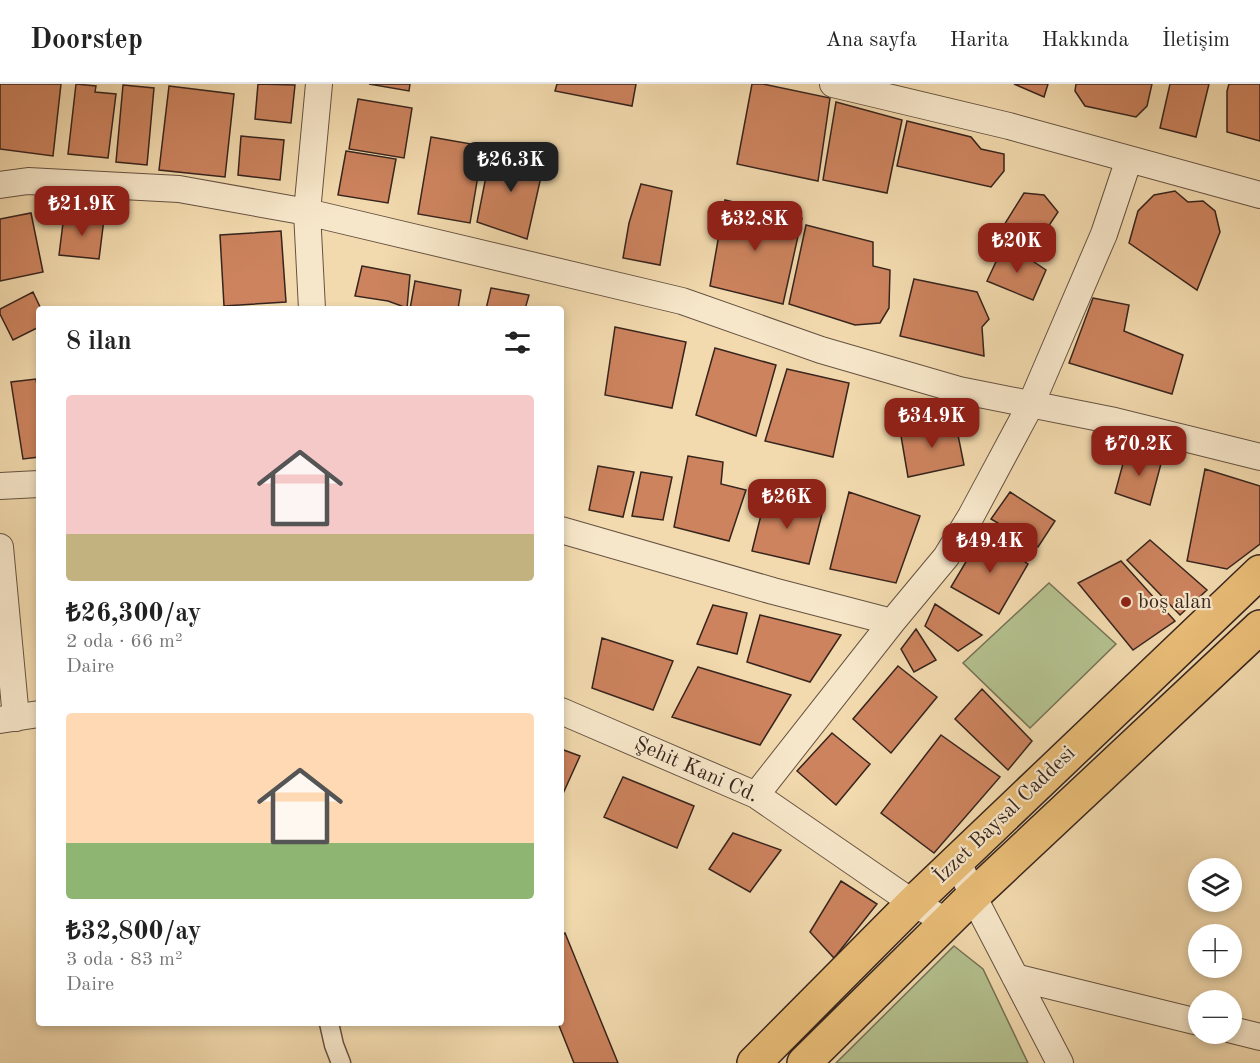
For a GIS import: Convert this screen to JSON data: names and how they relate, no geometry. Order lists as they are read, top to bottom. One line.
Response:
{"streets":{"main road":["İzzet Baysal Caddesi"],"street":["Şehit Kani Cd."]},"crossings":[["Şehit Kani Cd.","İzzet Baysal Caddesi"]],"places":["boş alan"],"page":{"header":"Doorstep","nav":["Ana sayfa","Harita","Hakkında","İletişim"],"price":["₺26.3K","₺21.9K","₺32.8K","₺20K","₺34.9K","₺70.2K","₺26K","₺49.4K"],"heading":"8 ilan","list":[{"name":"₺26,300/ay","note":"2 oda · 66 m² · Daire"},{"name":"₺32,800/ay","note":"3 oda · 83 m² · Daire"}],"map_buttons":["+","−"]}}
